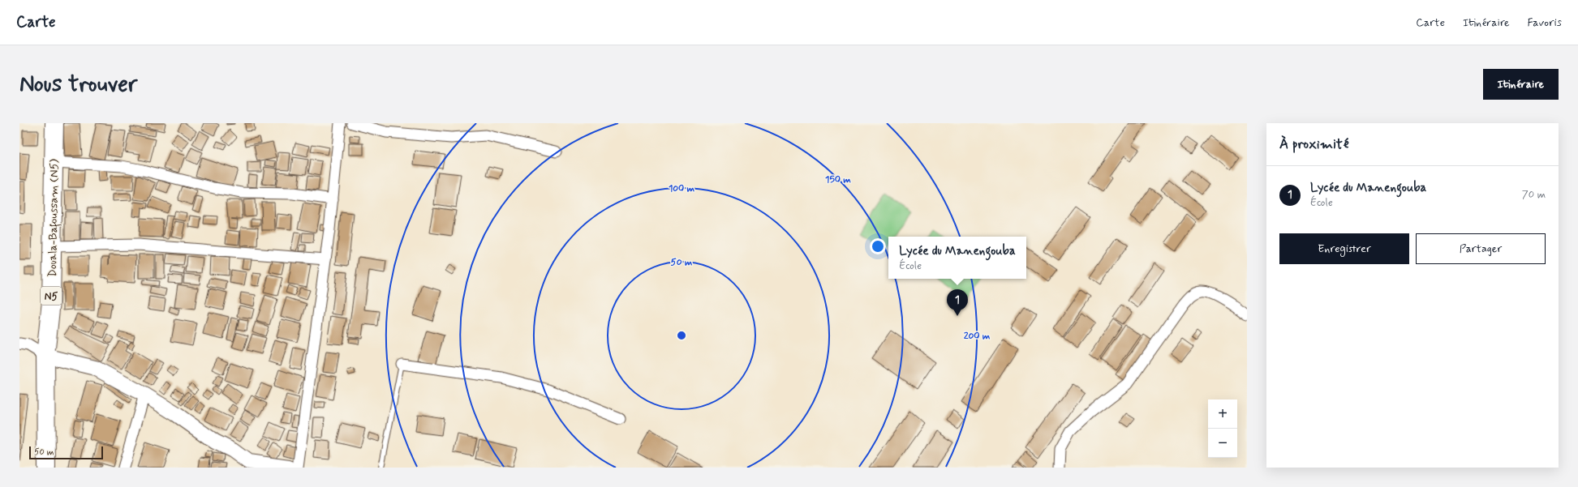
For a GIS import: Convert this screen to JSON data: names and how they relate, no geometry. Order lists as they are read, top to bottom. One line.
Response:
{"streets":{"highway":["Douala-Bafoussam (N5)","N5"]},"scale_bar":"50 m","page":{"header":"Carte","nav":["Carte","Itinéraire","Favoris"],"buttons":["Itinéraire",["Enregistrer","Partager"]],"title":"Nous trouver","heading":"À proximité","list":[{"mark":"1","name":"Lycée du Manengouba","note":"École","value":"70 m"}],"popup":["Lycée du Manengouba","École"],"pins":"1","map_buttons":["+","−"],"scale":"50 m"},"rings":["150 m","100 m","50 m","200 m"]}
